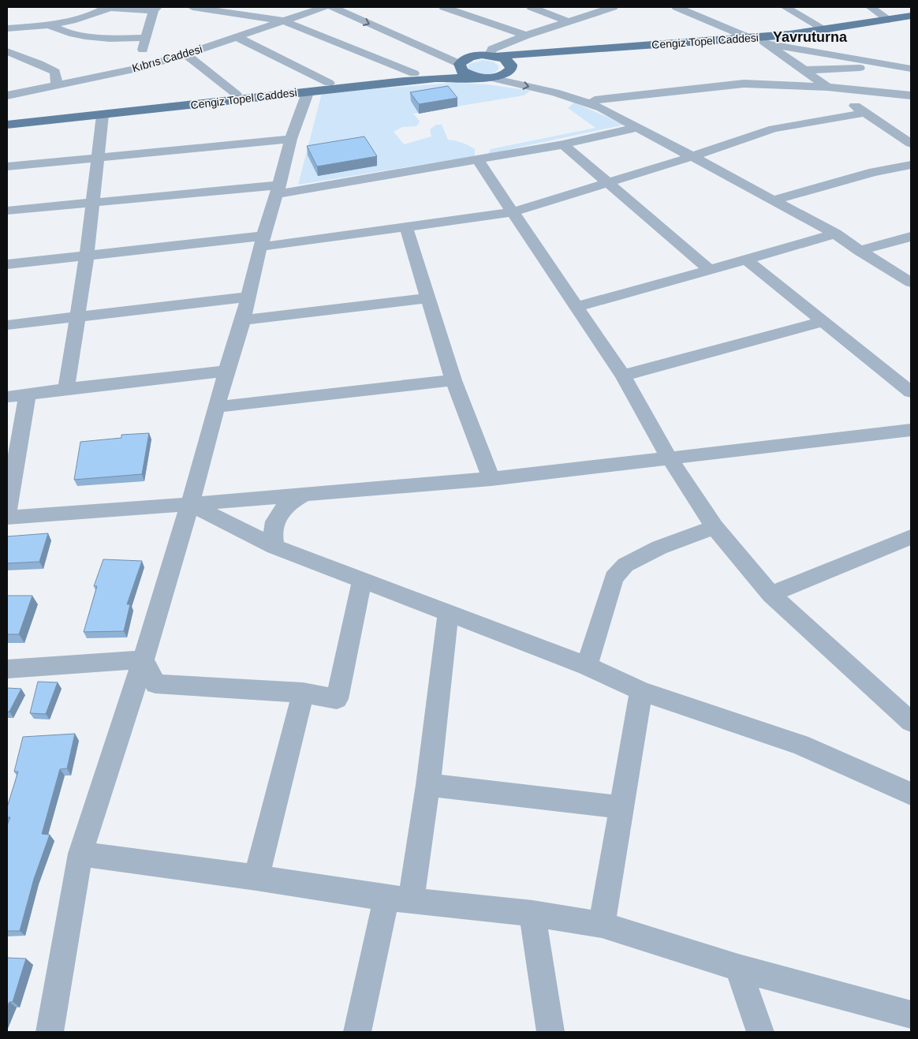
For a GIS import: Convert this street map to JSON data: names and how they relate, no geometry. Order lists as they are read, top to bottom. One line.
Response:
{"streets":{"main road":["Cengiz Topel Caddesi"],"street":["Kıbrıs Caddesi"]},"districts":["Yavruturna"]}
